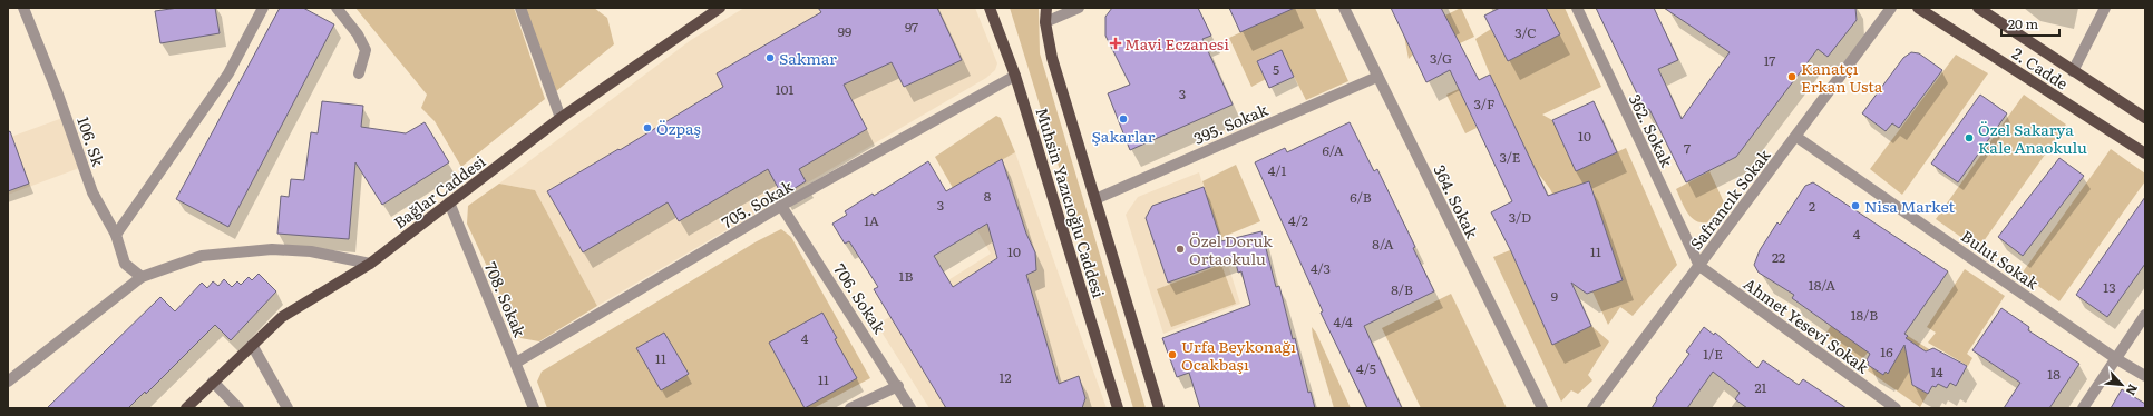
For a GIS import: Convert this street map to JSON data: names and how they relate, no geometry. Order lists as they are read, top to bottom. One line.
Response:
{"streets":{"main road":["2. Cadde","Bağlar Caddesi","Muhsin Yazıcıoğlu Caddesi"],"street":["395. Sokak","362. Sokak","106. Sk","Safrancık Sokak","364. Sokak","705. Sokak","Bulut Sokak","706. Sokak","708. Sokak","Ahmet Yesevi Sokak"]},"crossings":[["395. Sokak","364. Sokak"],["395. Sokak","Muhsin Yazıcıoğlu Caddesi"],["362. Sokak","Safrancık Sokak"],["362. Sokak","Ahmet Yesevi Sokak"],["Bağlar Caddesi","708. Sokak"],["Safrancık Sokak","Bulut Sokak"],["Safrancık Sokak","Ahmet Yesevi Sokak"],["Muhsin Yazıcıoğlu Caddesi","705. Sokak"],["705. Sokak","706. Sokak"],["705. Sokak","708. Sokak"]],"places":{"health":["Mavi Eczanesi"],"other":["Sakmar","Kanatçı Erkan Usta","Şakarlar","Özpaş","Özel Sakarya Kale Anaokulu","Nisa Market","Özel Doruk Ortaokulu","Urfa Beykonağı Ocakbaşı"]},"house_numbers":["97","99","3/C","3/G","17","5","101","3","3/F","10","7","6/A","3/E","4/1","8","6/B","3","2","3/D","1A","4/2","4","8/A","10","11","22","4/3","1B","18/A","13","8/B","9","18/B","4/4","4","16","1/E","11","4/5","14","18","12","11","21"],"scale_bar":"20 m","north":"bottom right"}
